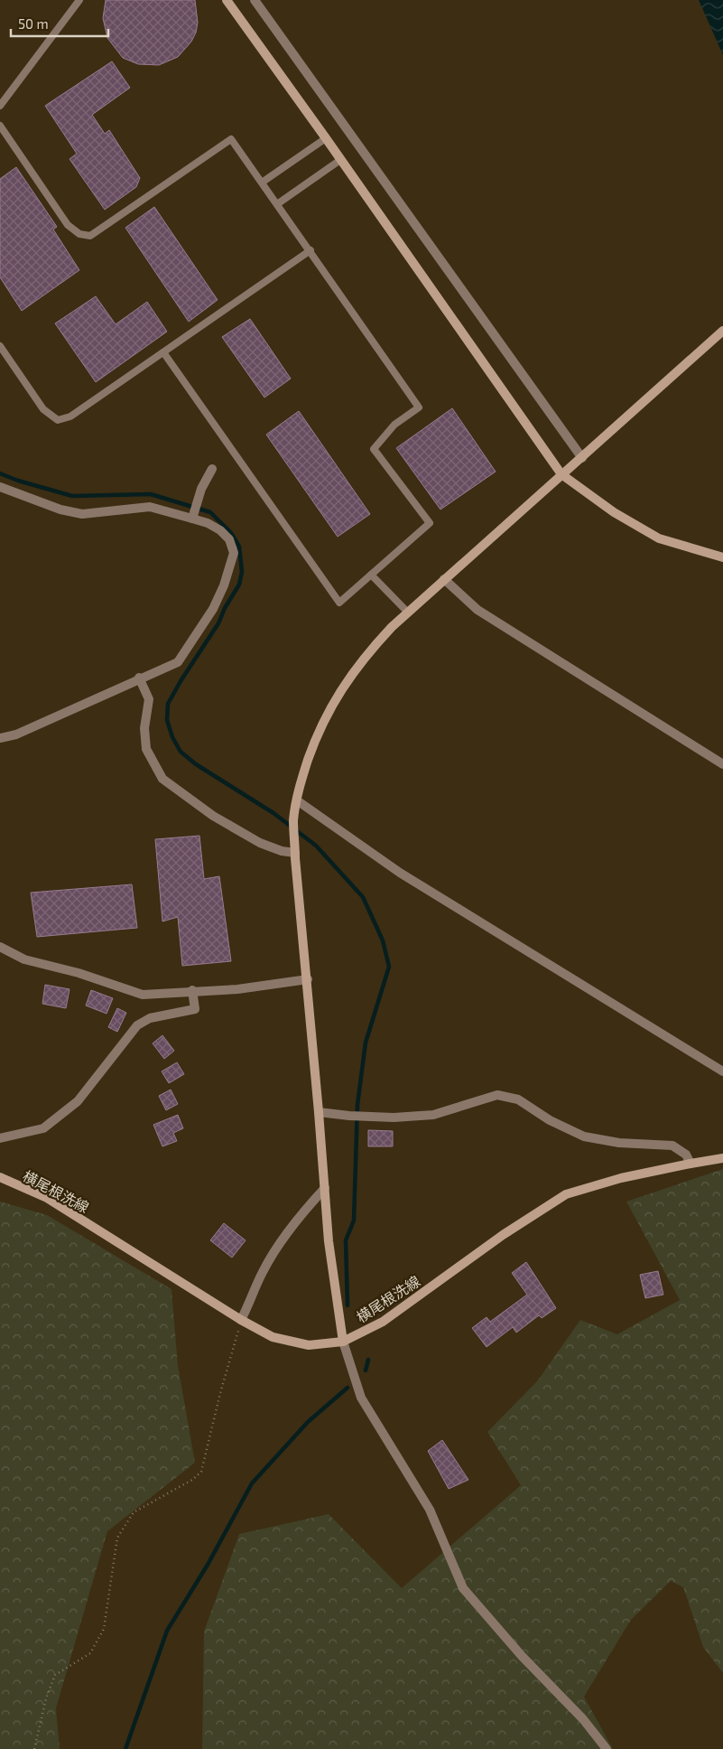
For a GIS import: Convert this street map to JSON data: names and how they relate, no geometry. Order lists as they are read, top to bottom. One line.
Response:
{"streets":{"street":["横尾根洗線"]},"scale_bar":"50 m"}
